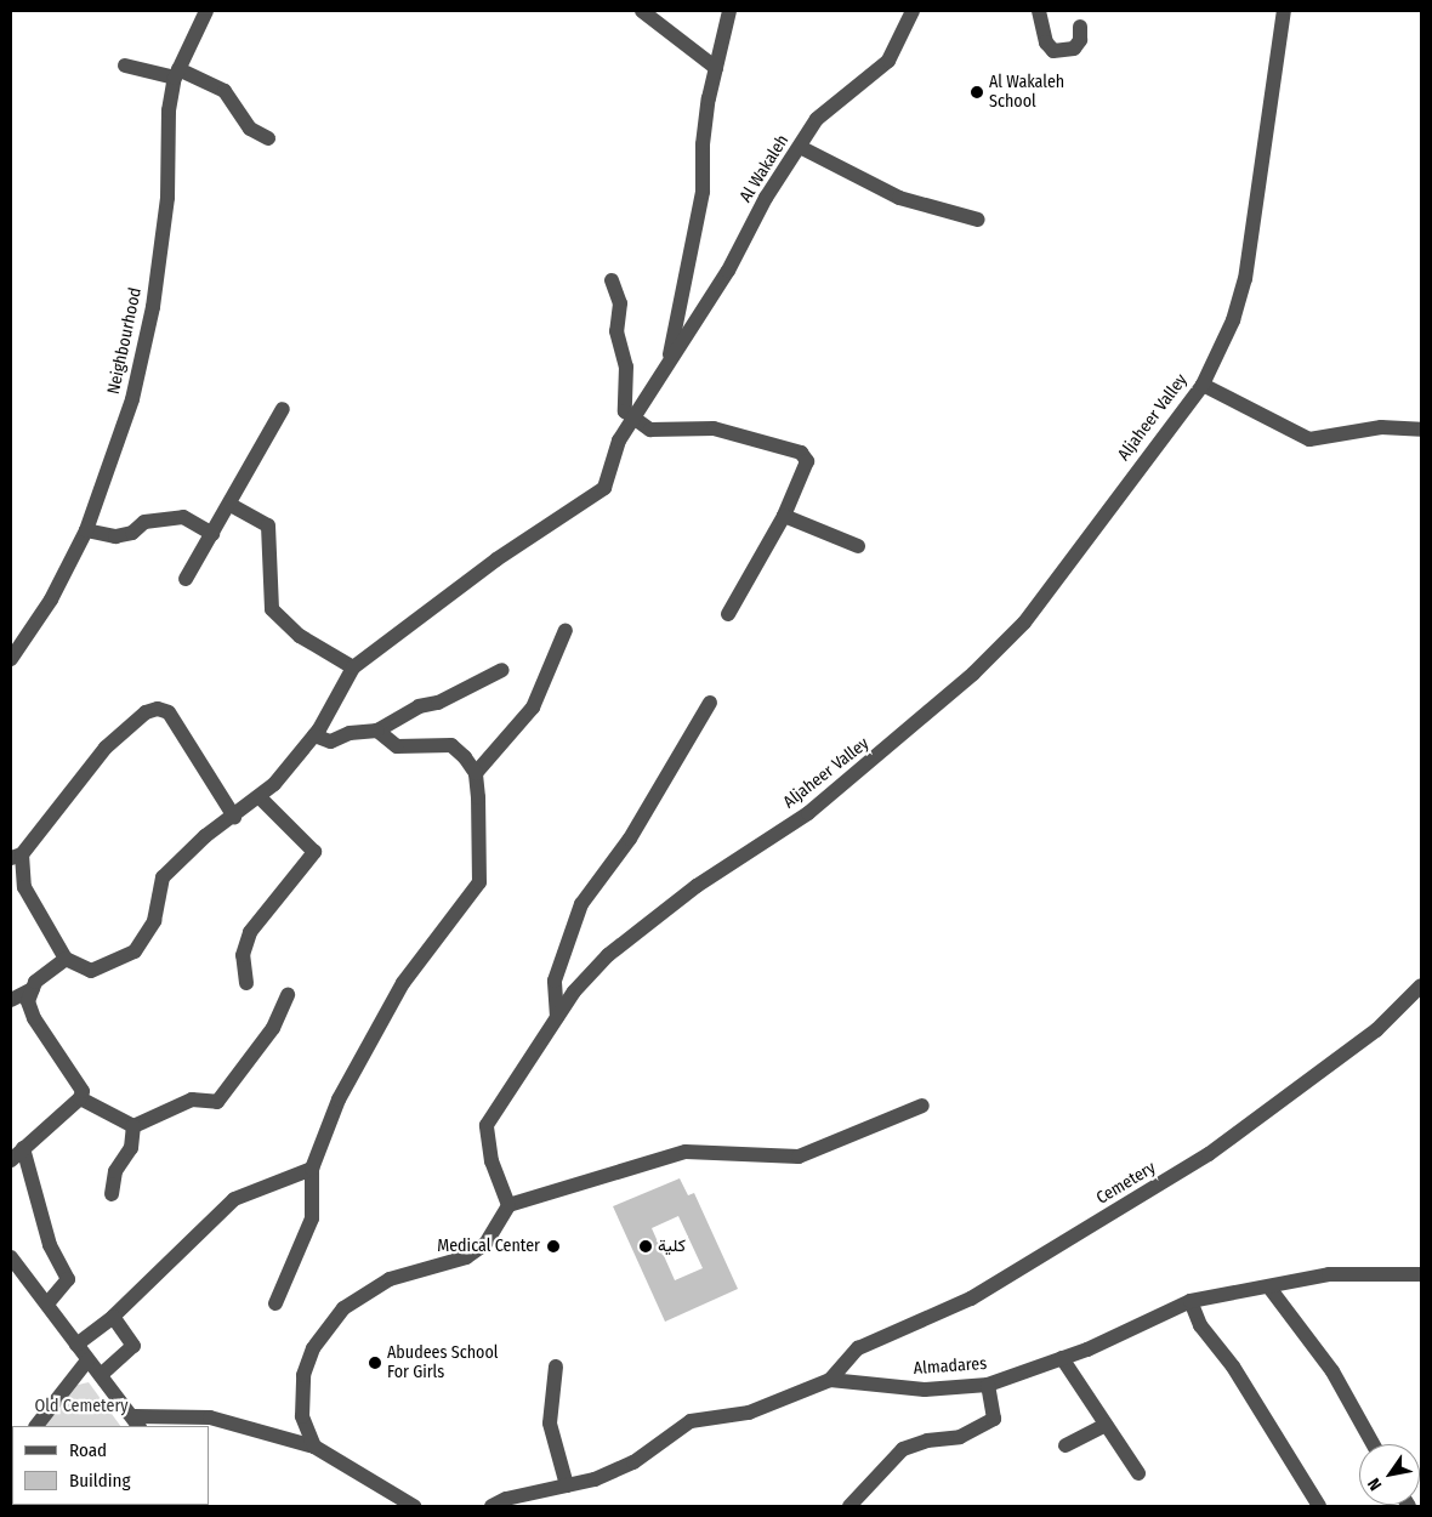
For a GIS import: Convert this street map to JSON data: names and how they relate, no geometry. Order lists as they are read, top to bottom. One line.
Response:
{"streets":{"street":["Al Wakaleh","Neighbourhood","Aljaheer Valley","Cemetery","Almadares"]},"crossings":[["Cemetery","Almadares"]],"parks":["Old Cemetery"],"places":["Al Wakaleh School","Medical Center","كلية","Abudees School For Girls"],"legend":["Road","Building"],"north":"bottom left"}
